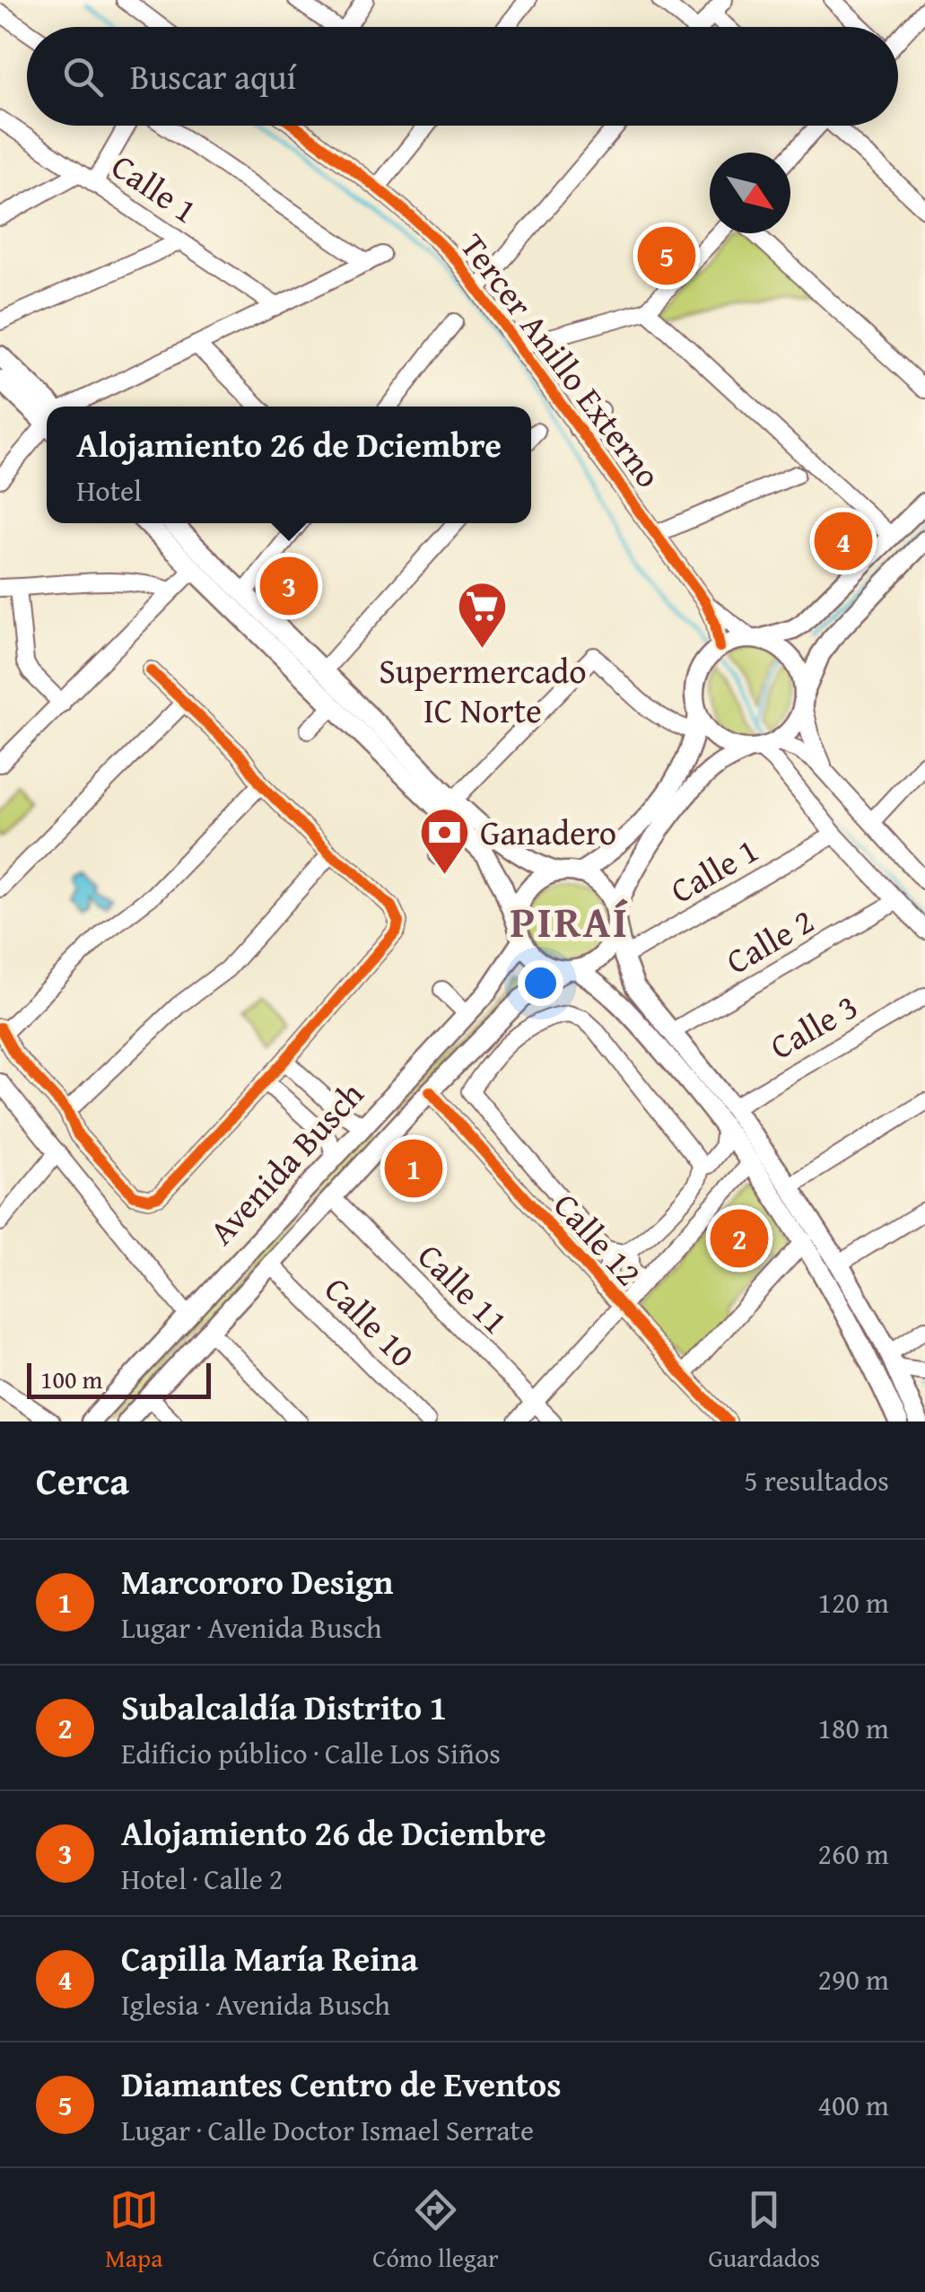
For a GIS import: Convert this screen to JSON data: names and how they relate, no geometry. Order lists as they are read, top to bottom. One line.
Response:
{"streets":{"main road":["Avenida Busch"],"street":["Calle 1","Tercer Anillo Externo","Calle 2","Calle 3","Calle 12","Calle 11","Calle 10"]},"crossings":[["Avenida Busch","Calle 12"],["Avenida Busch","Calle 11"],["Avenida Busch","Calle 10"]],"districts":["PIRAÍ"],"places":{"supermarket":["Supermercado IC Norte"],"bank":["Ganadero"]},"scale_bar":"100 m","north":"bottom right","page":{"search":"Buscar aquí","pins":["5","4","3","1","2"],"popup":["Alojamiento 26 de Dciembre","Hotel"],"scale":"100 m","heading":["Cerca","5 resultados"],"list":[{"mark":"1","name":"Marcororo Design","note":"Lugar · Avenida Busch","value":"120 m"},{"mark":"2","name":"Subalcaldía Distrito 1","note":"Edificio público · Calle Los Siños","value":"180 m"},{"mark":"3","name":"Alojamiento 26 de Dciembre","note":"Hotel · Calle 2","value":"260 m"},{"mark":"4","name":"Capilla María Reina","note":"Iglesia · Avenida Busch","value":"290 m"},{"mark":"5","name":"Diamantes Centro de Eventos","note":"Lugar · Calle Doctor Ismael Serrate","value":"400 m"}],"nav":["Mapa","Cómo llegar","Guardados"]}}
